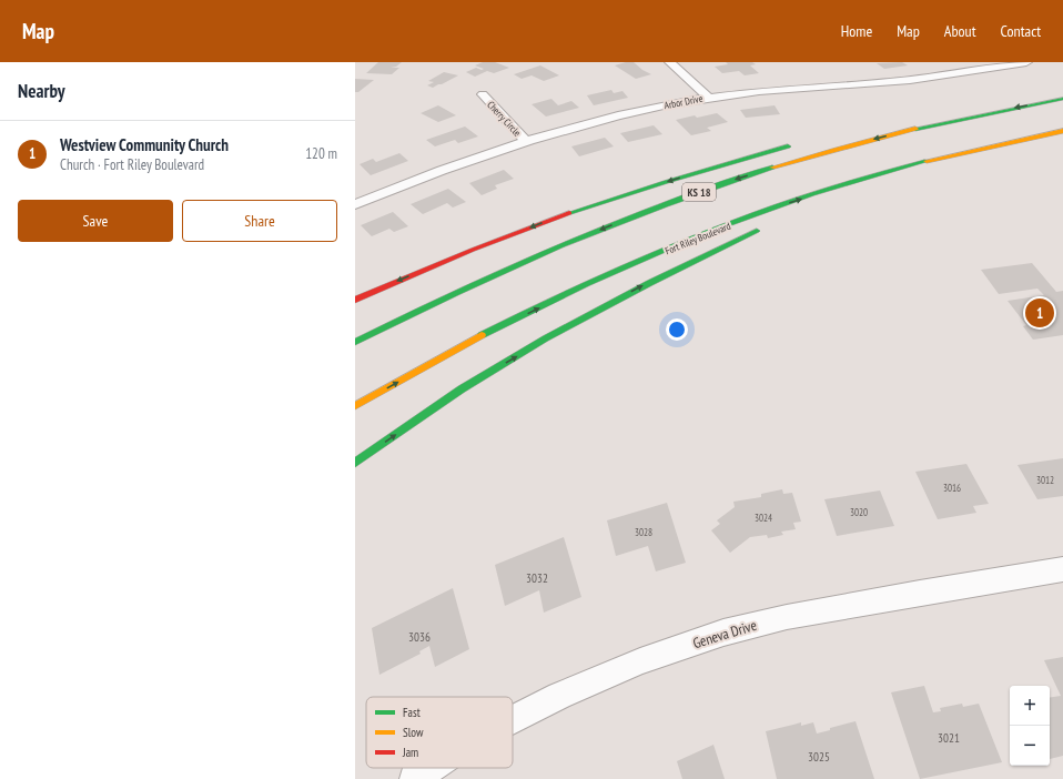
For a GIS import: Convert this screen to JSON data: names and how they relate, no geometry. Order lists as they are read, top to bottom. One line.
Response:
{"streets":{"highway":["KS 18","Fort Riley Boulevard"],"street":["Arbor Drive","Cherry Circle","Geneva Drive"]},"crossings":[["Arbor Drive","Cherry Circle"]],"house_numbers":["3012","3016","3020","3024","3028","3032","3036","3021","3025"],"legend":["Fast","Slow","Jam"],"page":{"header":"Map","nav":["Home","Map","About","Contact"],"heading":"Nearby","list":[{"mark":"1","name":"Westview Community Church","note":"Church · Fort Riley Boulevard","value":"120 m"}],"buttons":["Save","Share"],"pins":"1","map_buttons":["+","−"]}}
